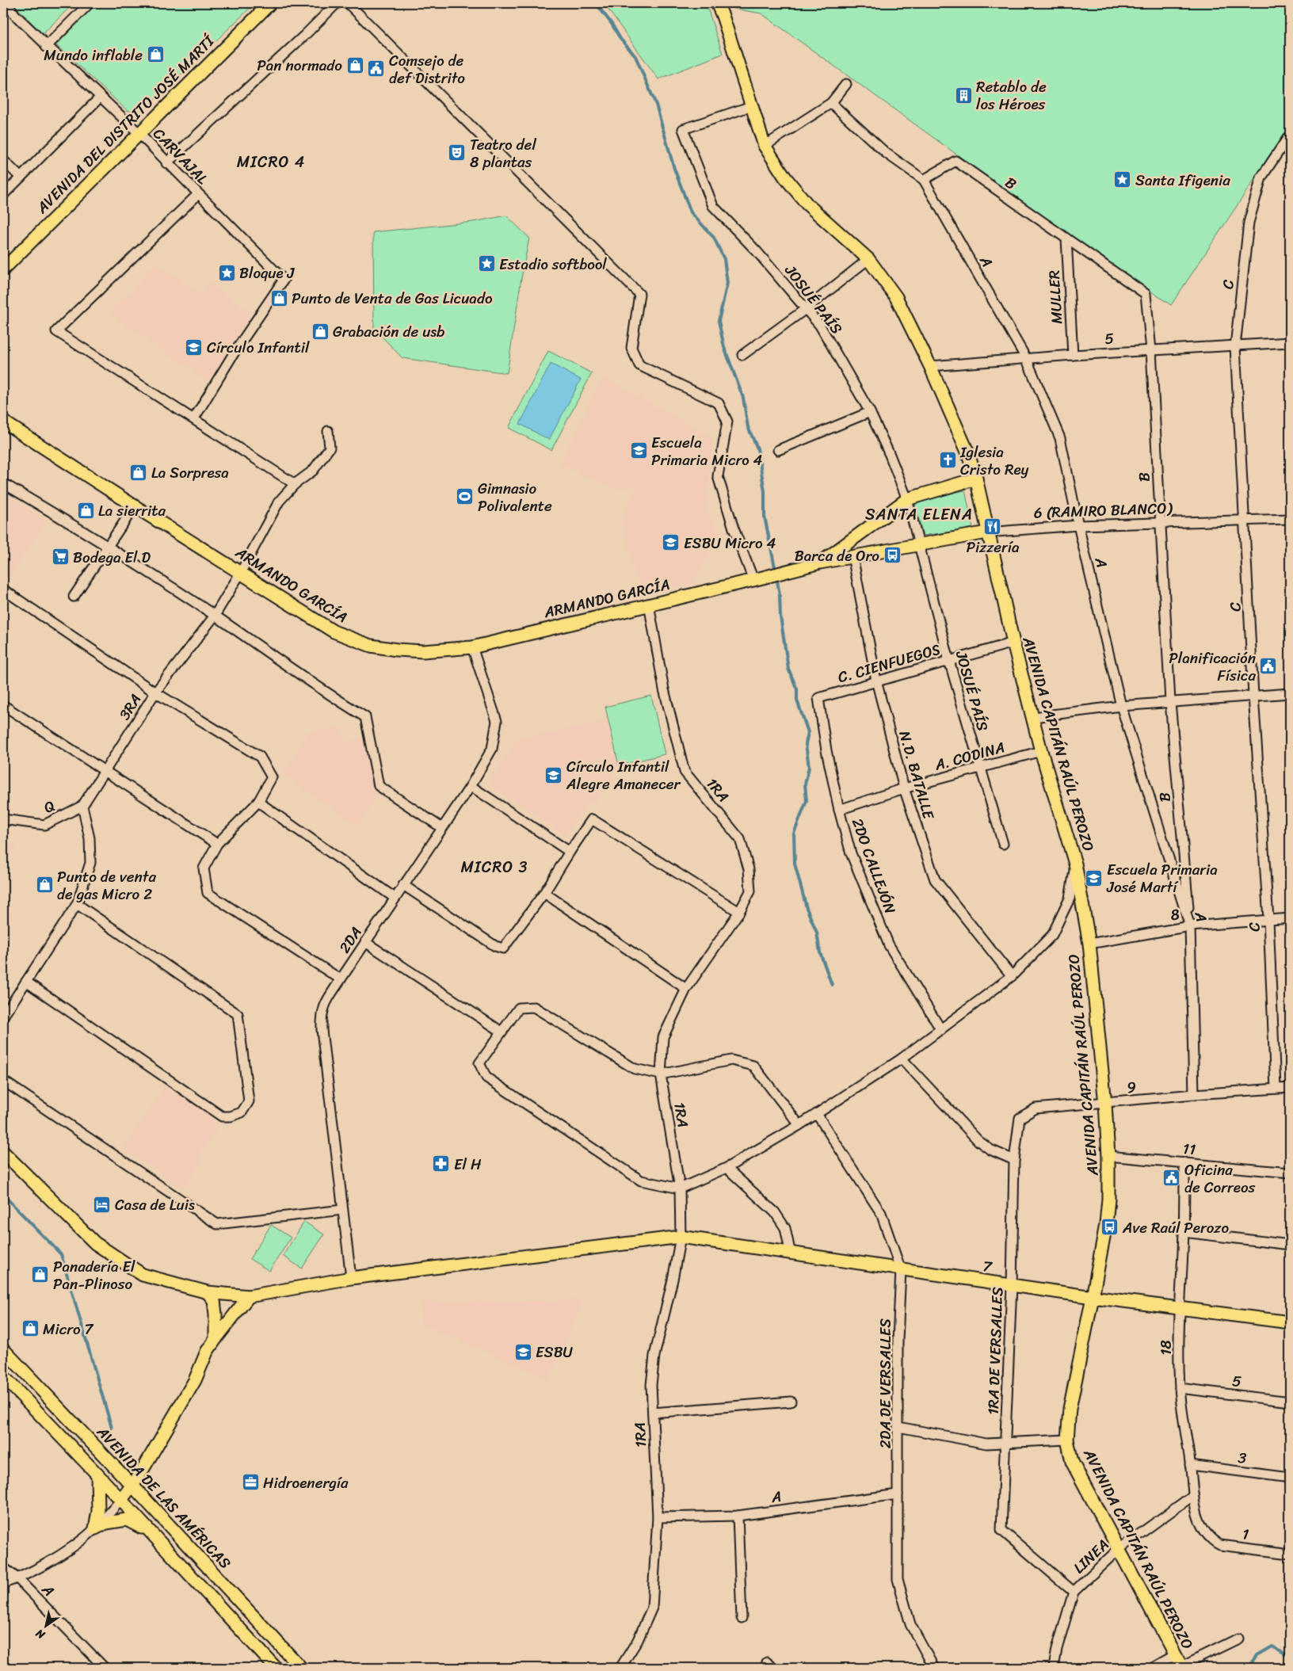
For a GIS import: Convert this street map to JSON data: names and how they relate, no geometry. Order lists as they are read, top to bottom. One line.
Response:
{"streets":{"main road":["AVENIDA DEL DISTRITO JOSÉ MARTÍ","6 (RAMIRO BLANCO)","ARMANDO GARCÍA","AVENIDA CAPITÁN RAÚL PEROZO","7","AVENIDA DE LAS AMÉRICAS"],"street":["CARVAJAL","B","A","C","MULLER","JOSUÉ PAÍS","5","C. CIENFUEGOS","3RA","A. CODINA","N.D. BATALLE","1RA","Q","2DO CALLEJÓN","8","2DA","9","11","18","1RA DE VERSALLES","2DA DE VERSALLES","3","1","LINEA"]},"crossings":[["AVENIDA DEL DISTRITO JOSÉ MARTÍ","CARVAJAL"],["B","A"],["B","MULLER"],["B","5"],["B","6 (RAMIRO BLANCO)"],["B","8"],["A","5"],["A","6 (RAMIRO BLANCO)"],["A","1RA"],["A","8"],["A","9"],["A","2DA DE VERSALLES"],["C","5"],["C","6 (RAMIRO BLANCO)"],["C","8"],["C","9"],["MULLER","5"],["JOSUÉ PAÍS","6 (RAMIRO BLANCO)"],["JOSUÉ PAÍS","C. CIENFUEGOS"],["JOSUÉ PAÍS","AVENIDA CAPITÁN RAÚL PEROZO"],["JOSUÉ PAÍS","A. CODINA"],["5","AVENIDA CAPITÁN RAÚL PEROZO"],["5","18"],["6 (RAMIRO BLANCO)","ARMANDO GARCÍA"],["6 (RAMIRO BLANCO)","AVENIDA CAPITÁN RAÚL PEROZO"],["6 (RAMIRO BLANCO)","N.D. BATALLE"],["ARMANDO GARCÍA","3RA"],["ARMANDO GARCÍA","N.D. BATALLE"],["ARMANDO GARCÍA","1RA"],["ARMANDO GARCÍA","2DA"],["C. CIENFUEGOS","AVENIDA CAPITÁN RAÚL PEROZO"],["C. CIENFUEGOS","N.D. BATALLE"],["C. CIENFUEGOS","2DO CALLEJÓN"],["3RA","Q"],["AVENIDA CAPITÁN RAÚL PEROZO","A. CODINA"],["AVENIDA CAPITÁN RAÚL PEROZO","8"],["AVENIDA CAPITÁN RAÚL PEROZO","9"],["AVENIDA CAPITÁN RAÚL PEROZO","11"],["AVENIDA CAPITÁN RAÚL PEROZO","7"],["AVENIDA CAPITÁN RAÚL PEROZO","LINEA"],["A. CODINA","N.D. BATALLE"],["A. CODINA","2DO CALLEJÓN"],["1RA","7"],["2DA","7"],["9","1RA DE VERSALLES"],["11","18"],["7","18"],["7","1RA DE VERSALLES"],["7","2DA DE VERSALLES"],["18","3"],["18","1"],["18","LINEA"],["1RA DE VERSALLES","LINEA"]],"districts":["MICRO 4","SANTA ELENA","MICRO 3"],"places":{"shop":["Mundo inflable","Pan normado","Punto de Venta de Gas Licuado","Grabación de usb","La Sorpresa","La sierrita","Punto de venta de gas Micro 2","Panadería El Pan-Plinoso","Micro 7"],"public building":["Comsejo de def Distrito","Planificación Física","Oficina de Correos"],"building":["Retablo de los Héroes"],"theatre":["Teatro del 8 plantas"],"place":["Santa Ifigenia","Estadio softbool","Bloque J"],"school or university":["Círculo Infantil","Escuela Primaria Micro 4","ESBU Micro 4","Círculo Infantil Alegre Amanecer","Escuela Primaria José Martí","ESBU"],"church":["Iglesia Cristo Rey"],"sports":["Gimnasio Polivalente"],"restaurant":["Pizzería"],"bus stop":["Barca de Oro","Ave Raúl Perozo"],"supermarket":["Bodega El D"],"pharmacy":["El H"],"hotel":["Casa de Luis"],"office":["Hidroenergía"]},"north":"bottom left"}
